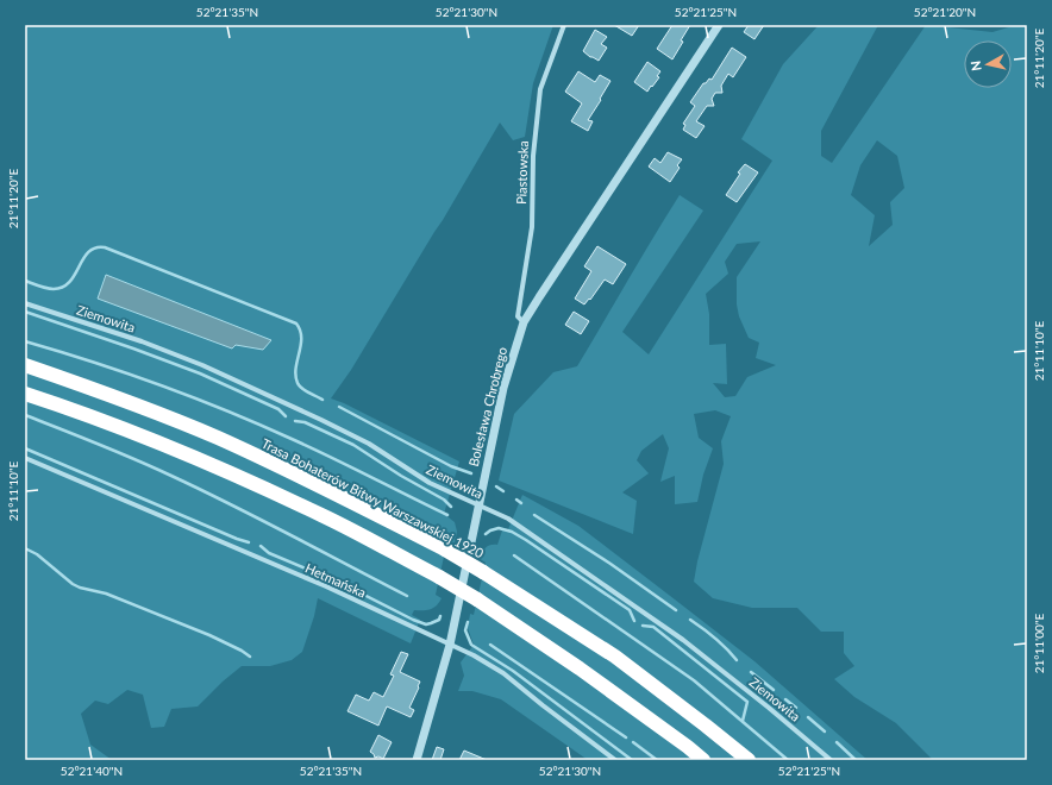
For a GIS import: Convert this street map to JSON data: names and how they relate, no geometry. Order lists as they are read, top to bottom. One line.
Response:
{"streets":{"highway":["Trasa Bohaterów Bitwy Warszawskiej 1920"],"street":["Piastowska","Ziemowita","Bolesława Chrobrego","Hetmańska"]},"crossings":[["Piastowska","Bolesława Chrobrego"],["Ziemowita","Bolesława Chrobrego"],["Bolesława Chrobrego","Hetmańska"]],"north":"left","coordinates":["52°21'35\"N","52°21'30\"N","52°21'25\"N","52°21'20\"N","21°11'20\"E","21°11'10\"E","21°11'00\"E","52°21'40\"N"]}
